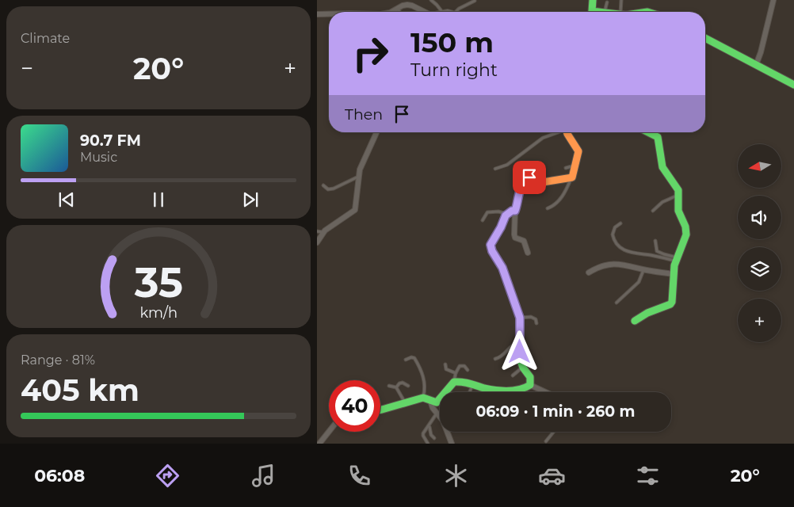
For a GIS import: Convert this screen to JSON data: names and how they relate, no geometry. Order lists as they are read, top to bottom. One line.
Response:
{"north":"left","page":{"tile":["Climate",["Range · 81%","405 km"]],"turn":["150 m","Turn right"],"heat":["−","20°","+"],"then":"Then","song":["90.7 FM","Music"],"map_buttons":"+","limit":"40","trip":"06:09 · 1 min · 260 m","tabs":["06:08","20°"],"gauge":["35","km/h"]}}
